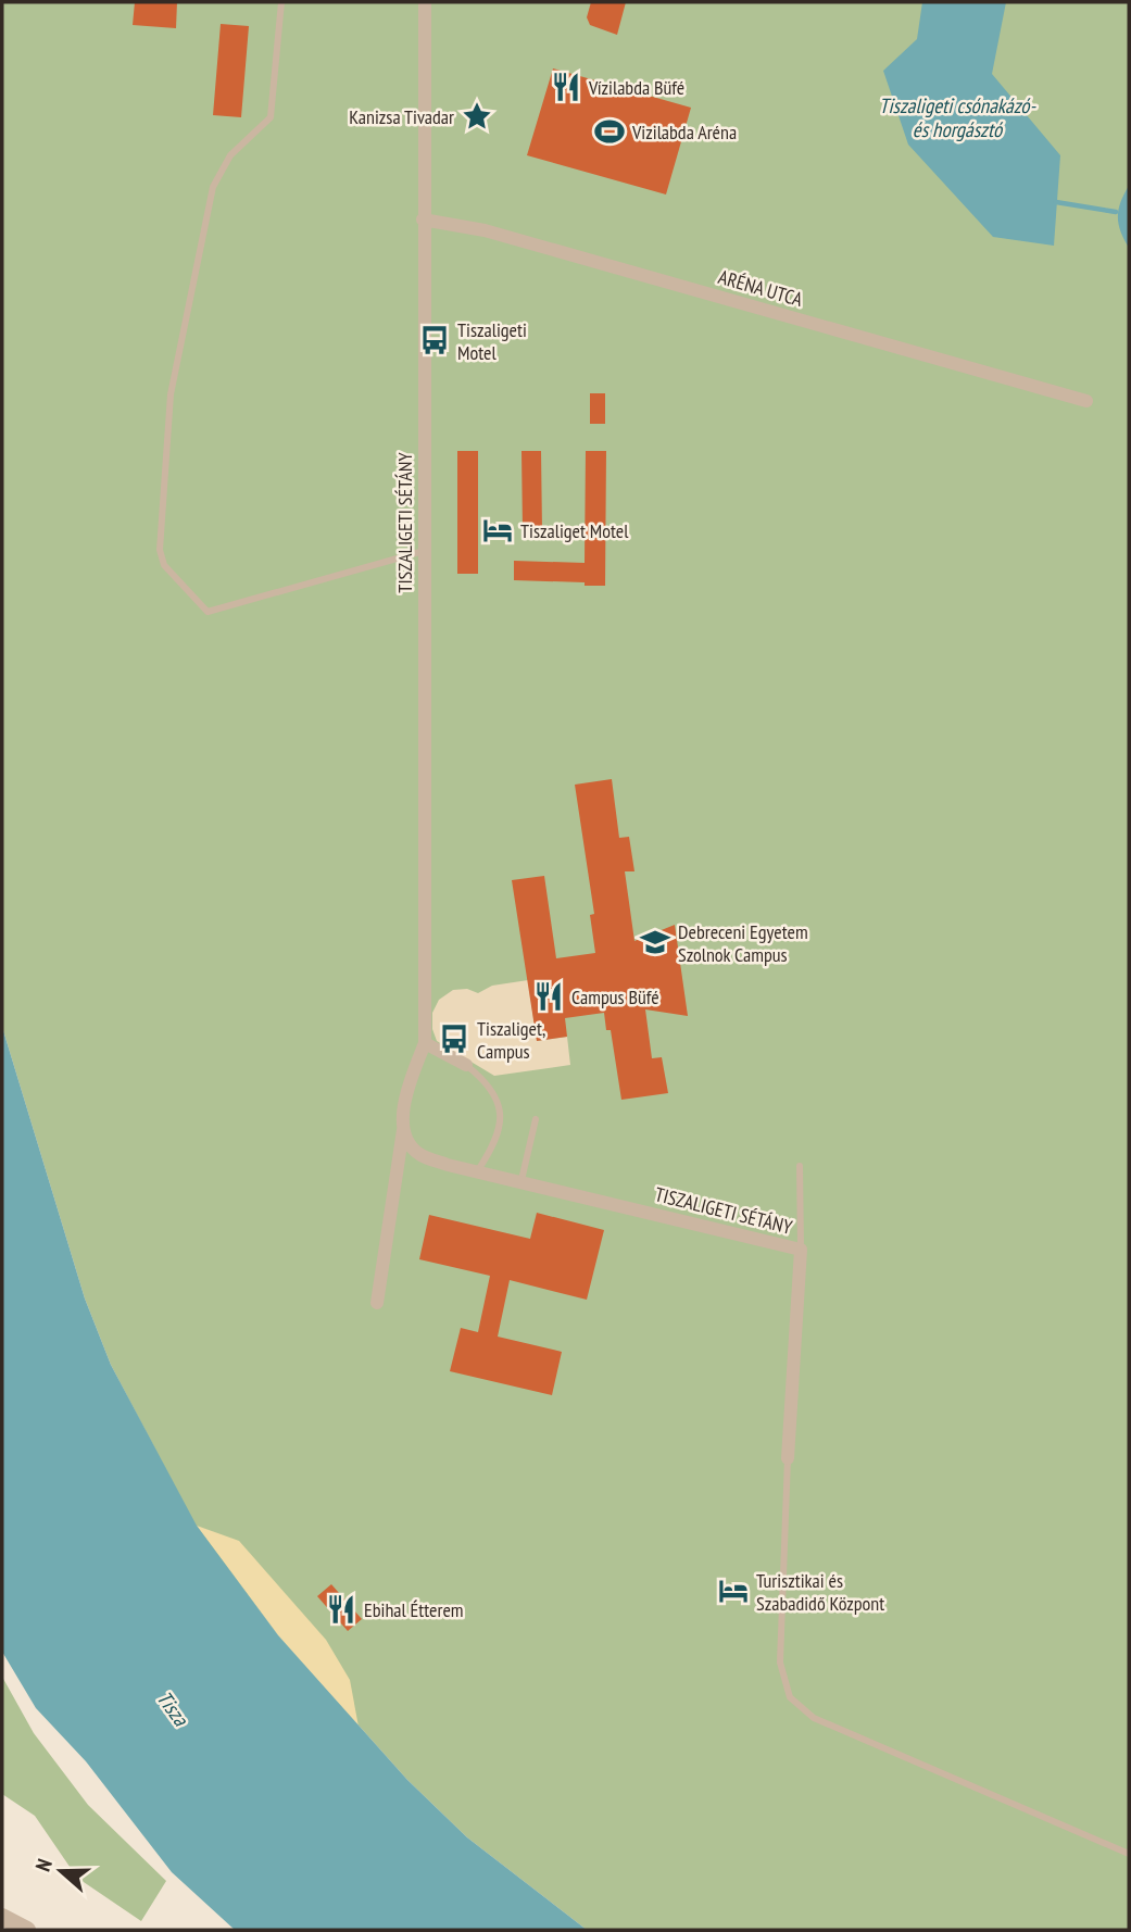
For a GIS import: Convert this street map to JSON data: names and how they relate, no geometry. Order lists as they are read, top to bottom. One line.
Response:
{"streets":{"street":["ARÉNA UTCA","TISZALIGETI SÉTÁNY"]},"crossings":[["ARÉNA UTCA","TISZALIGETI SÉTÁNY"]],"water":["Tiszaligeti csónakázó- és horgásztó","Tisza"],"places":{"restaurant":["Vízilabda Büfé","Campus Büfé","Ebihal Étterem"],"place":["Kanizsa Tivadar"],"sports":["Vizilabda Aréna"],"bus stop":["Tiszaligeti Motel","Tiszaliget, Campus"],"hotel":["Tiszaliget Motel","Turisztikai és Szabadidő Központ"],"school or university":["Debreceni Egyetem Szolnok Campus"]},"north":"left"}
